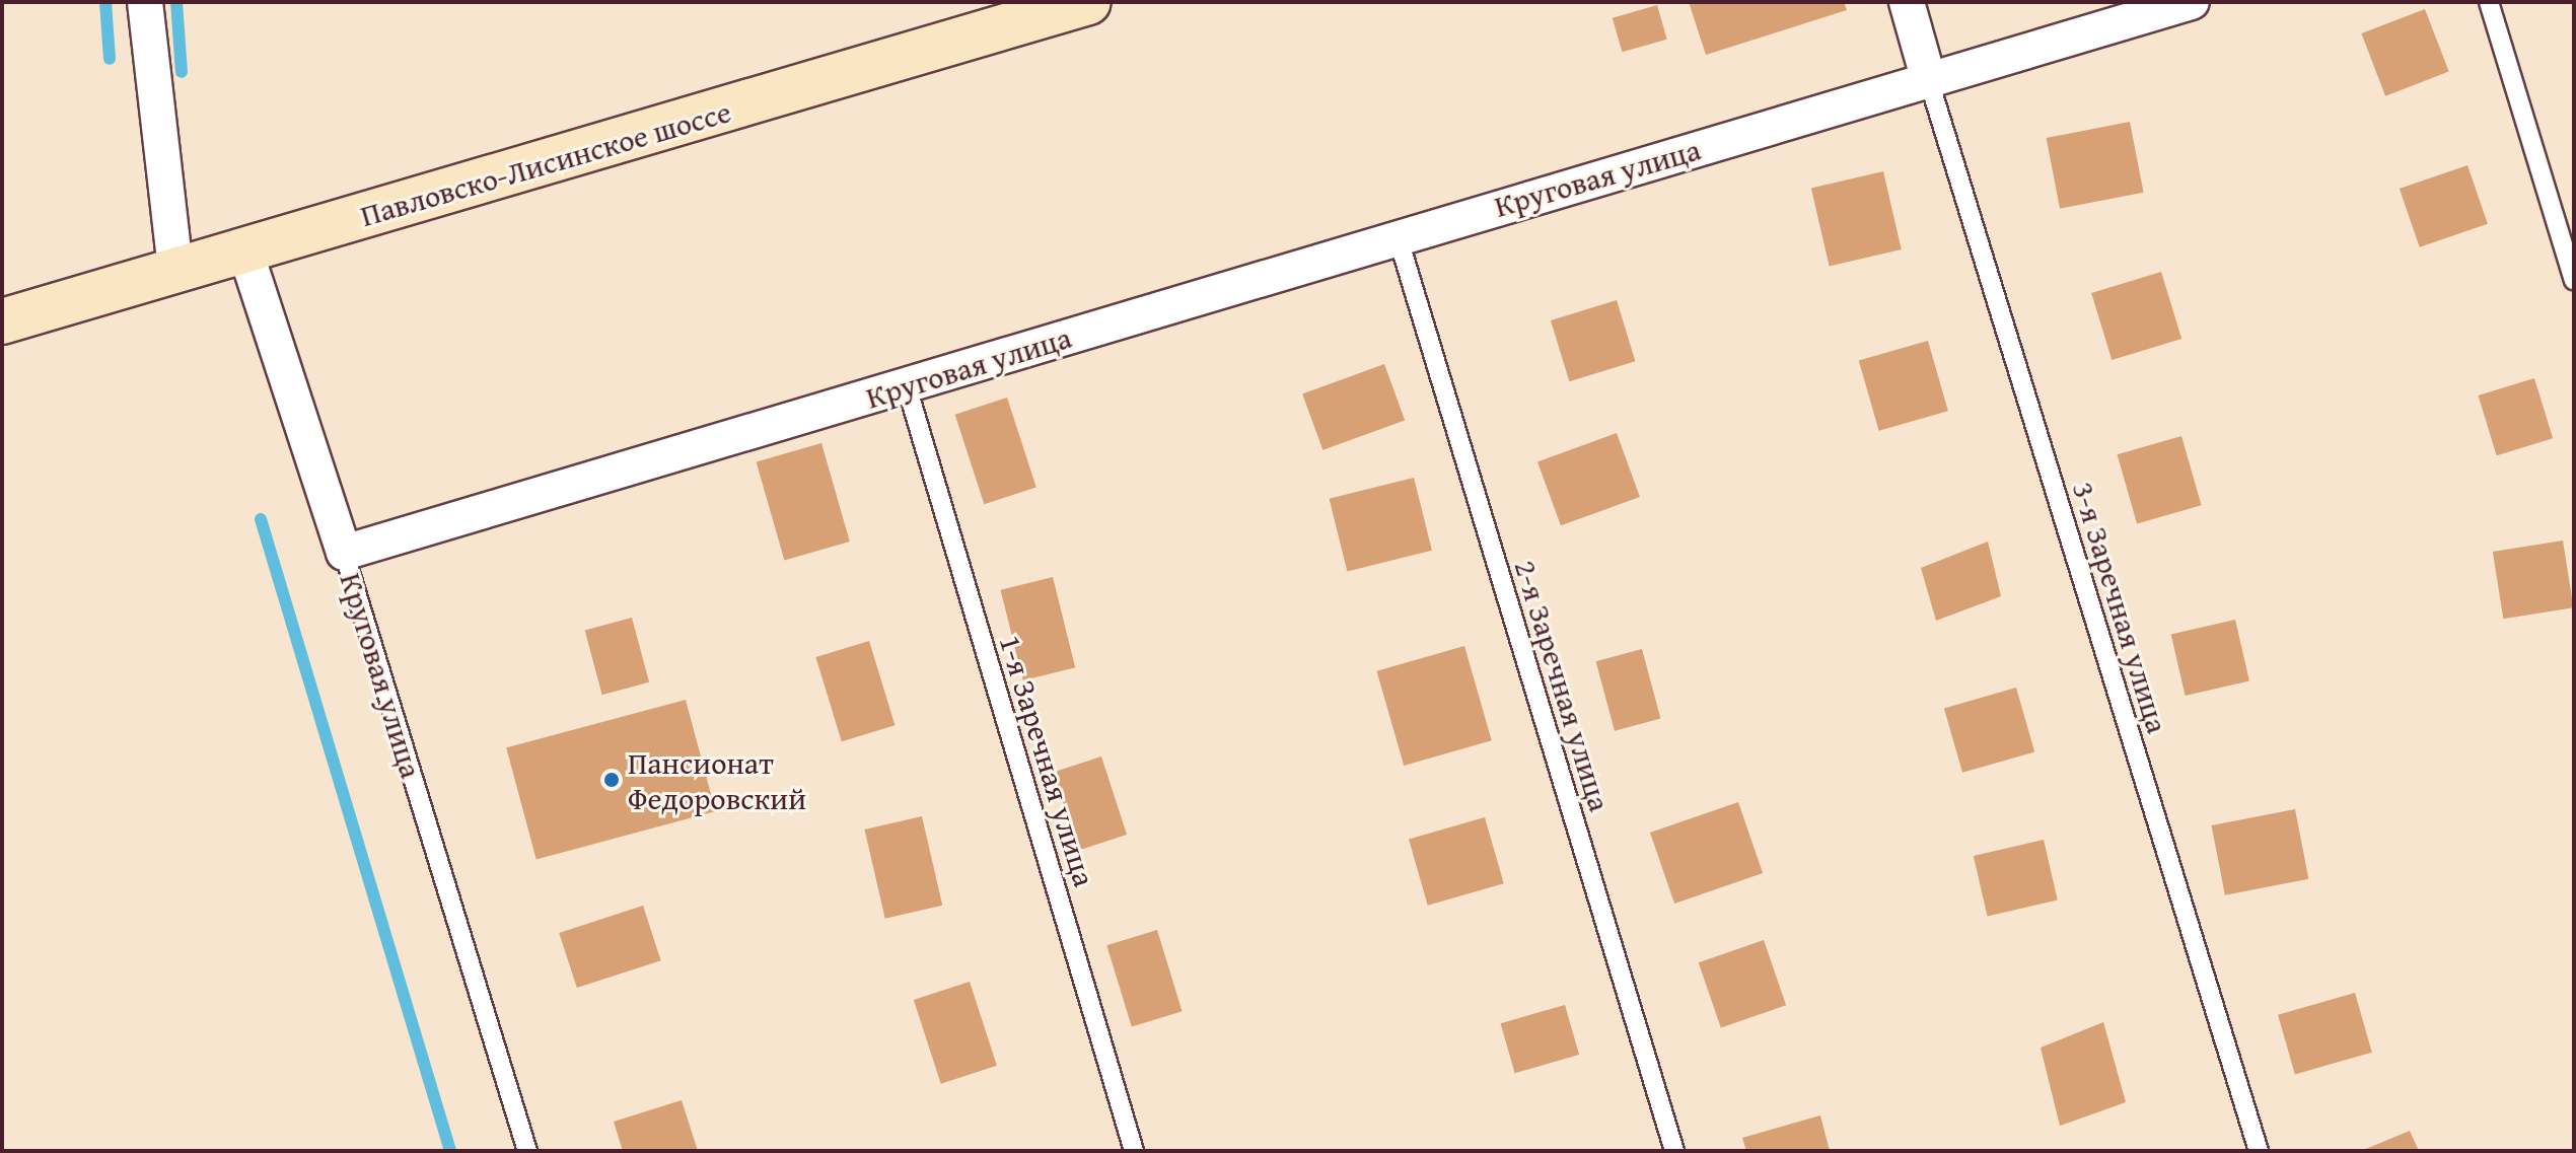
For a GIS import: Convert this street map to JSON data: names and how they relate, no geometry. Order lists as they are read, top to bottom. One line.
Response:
{"streets":{"main road":["Павловско-Лисинское шоссе"],"street":["Круговая улица"],"lane":["3-я Заречная улица","2-я Заречная улица","1-я Заречная улица"]},"crossings":[["Круговая улица","3-я Заречная улица"],["Круговая улица","2-я Заречная улица"],["Круговая улица","1-я Заречная улица"]],"places":["Пансионат Федоровский"]}
